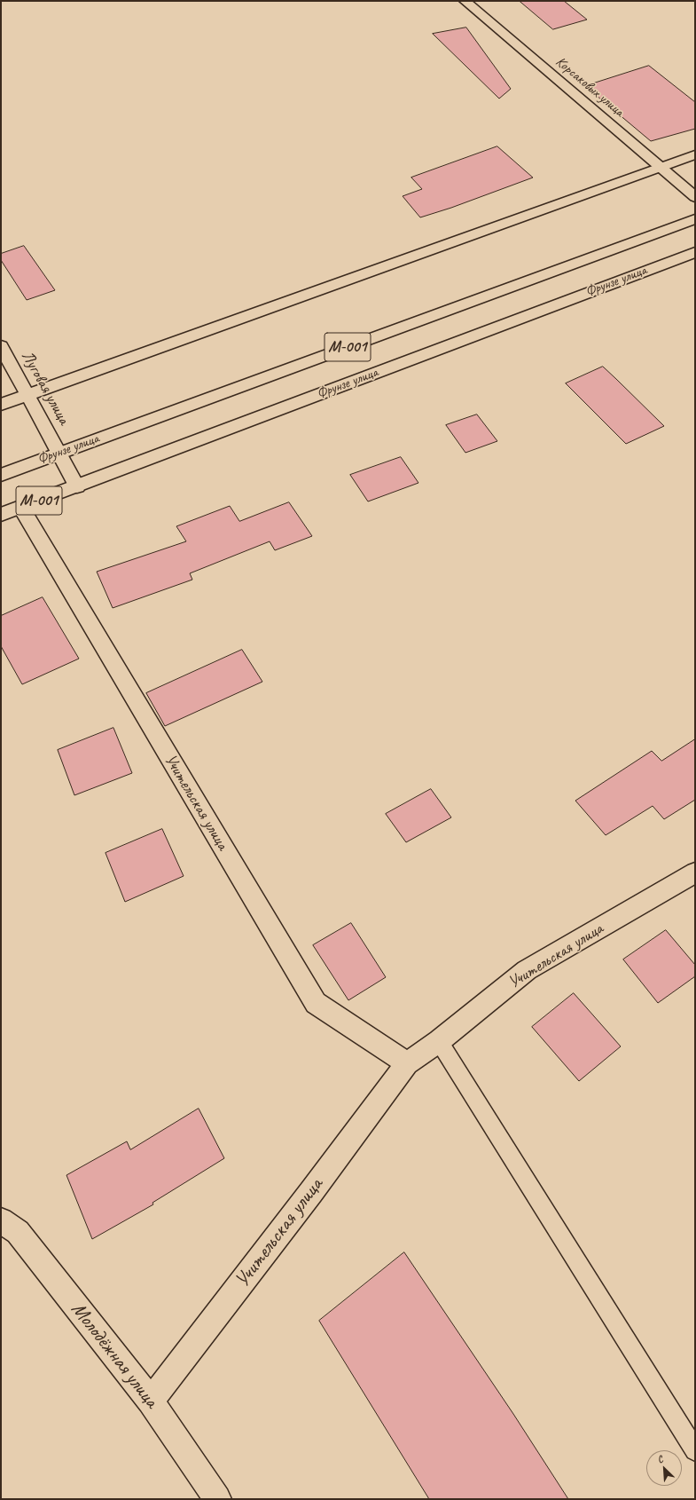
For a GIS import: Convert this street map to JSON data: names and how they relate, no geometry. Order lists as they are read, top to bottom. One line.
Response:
{"streets":{"street":["Корсаковых улица","Фрунзе улица","M-001","Луговая улица","Учительская улица","Молодёжная улица"]},"crossings":[["Фрунзе улица","Луговая улица"],["Фрунзе улица","Учительская улица"],["Учительская улица","Молодёжная улица"]],"north":"top left"}
